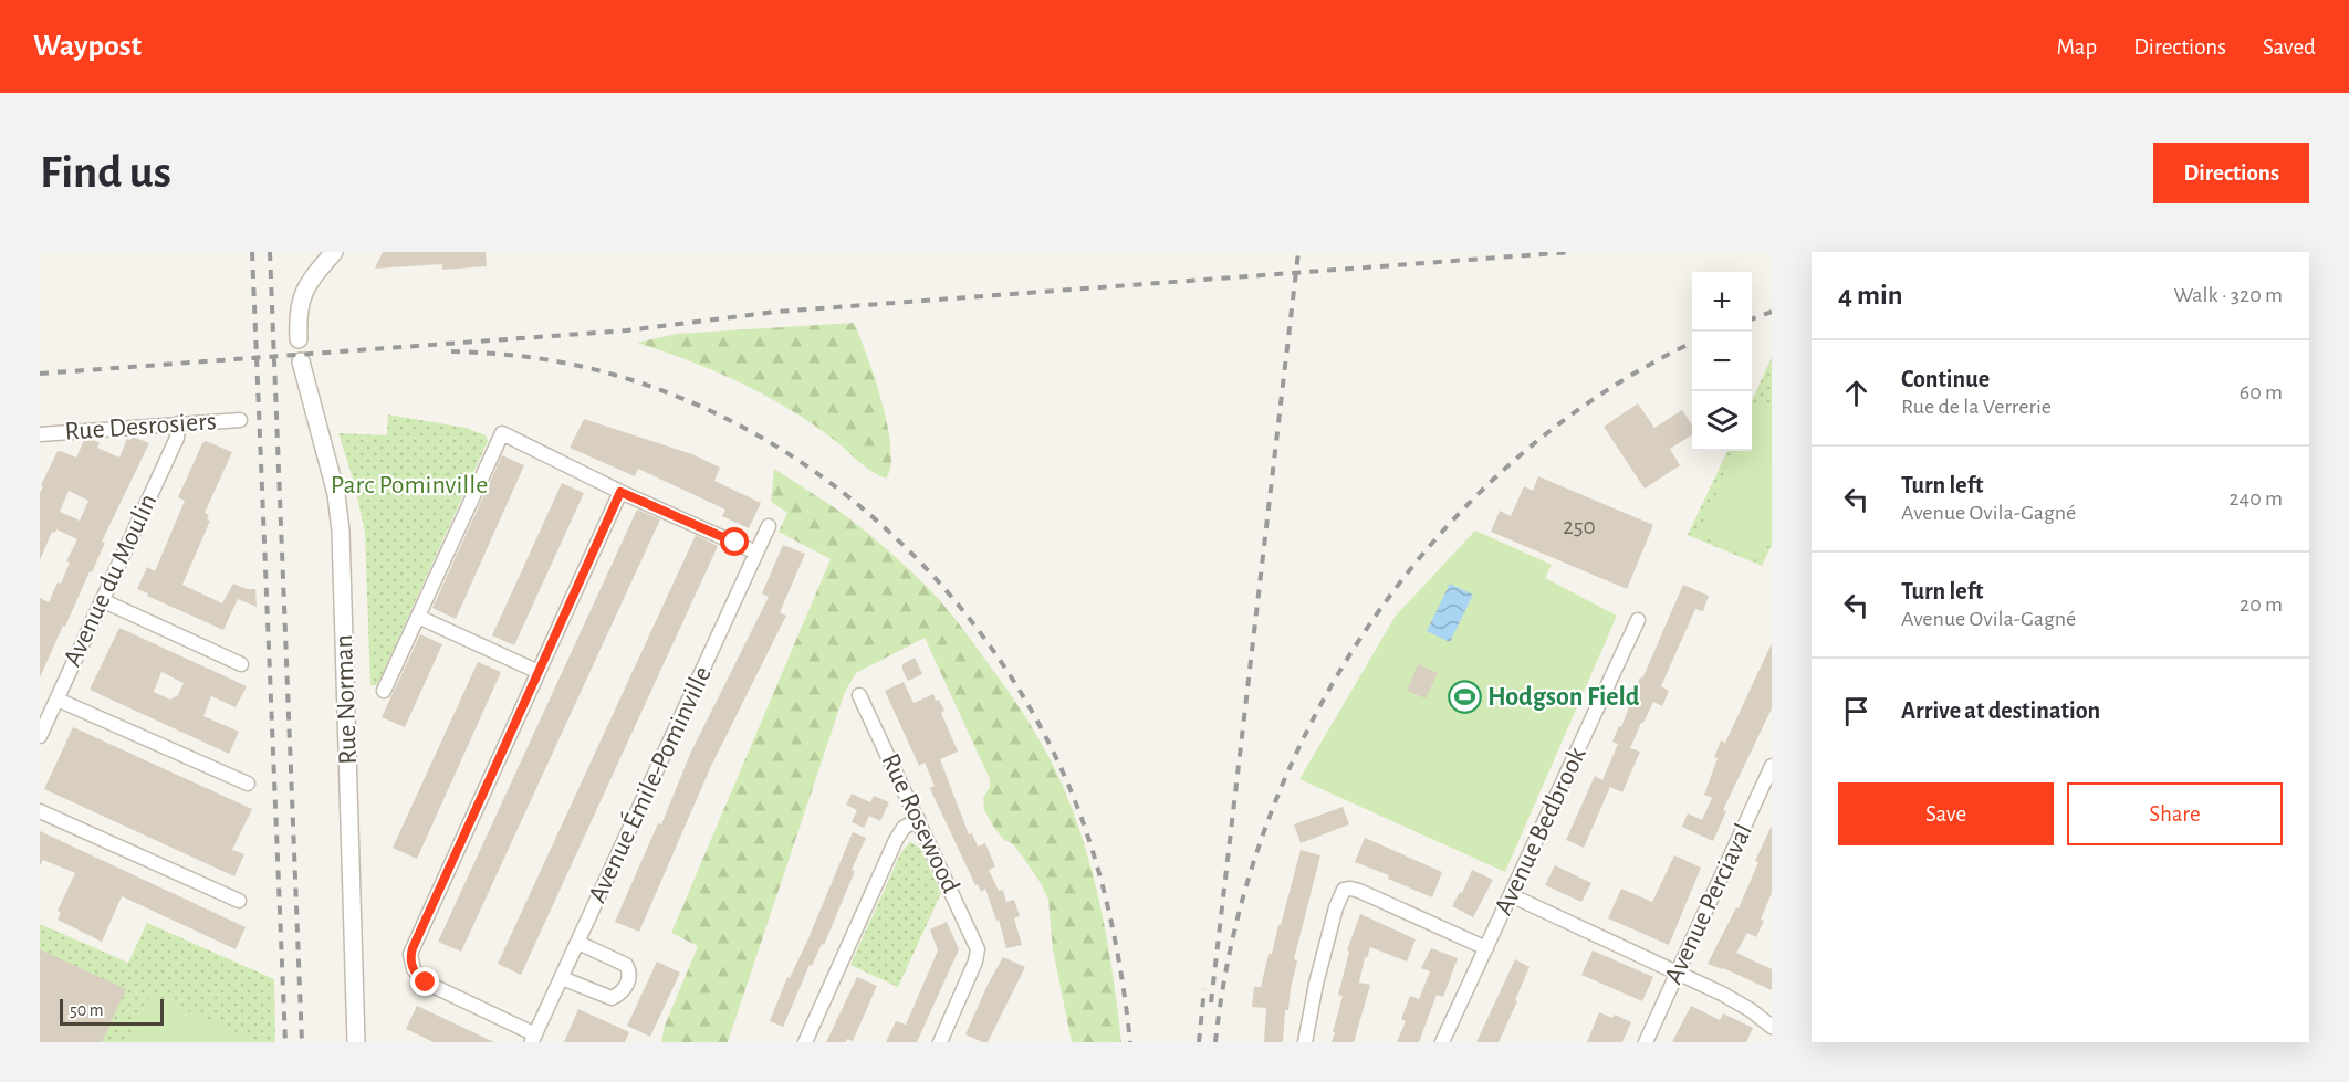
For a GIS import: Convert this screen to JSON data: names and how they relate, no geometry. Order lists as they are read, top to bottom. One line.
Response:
{"streets":{"street":["Rue Desrosiers","Avenue du Moulin","Rue Norman","Avenue Émile-Pominville","Rue Rosewood","Avenue Bedbrook","Avenue Perciaval"]},"crossings":[["Rue Desrosiers","Avenue du Moulin"]],"parks":["Parc Pominville"],"places":{"sports":["Hodgson Field"]},"house_numbers":["250"],"scale_bar":"50 m","page":{"header":"Waypost","nav":["Map","Directions","Saved"],"buttons":["Directions",["Save","Share"]],"title":"Find us","heading":["4 min","Walk · 320 m"],"map_buttons":["+","−"],"list":[["Continue","Rue de la Verrerie","60 m"],["Turn left","Avenue Ovila-Gagné","240 m"],["Turn left","Avenue Ovila-Gagné","20 m"],"Arrive at destination"],"scale":"50 m"}}
